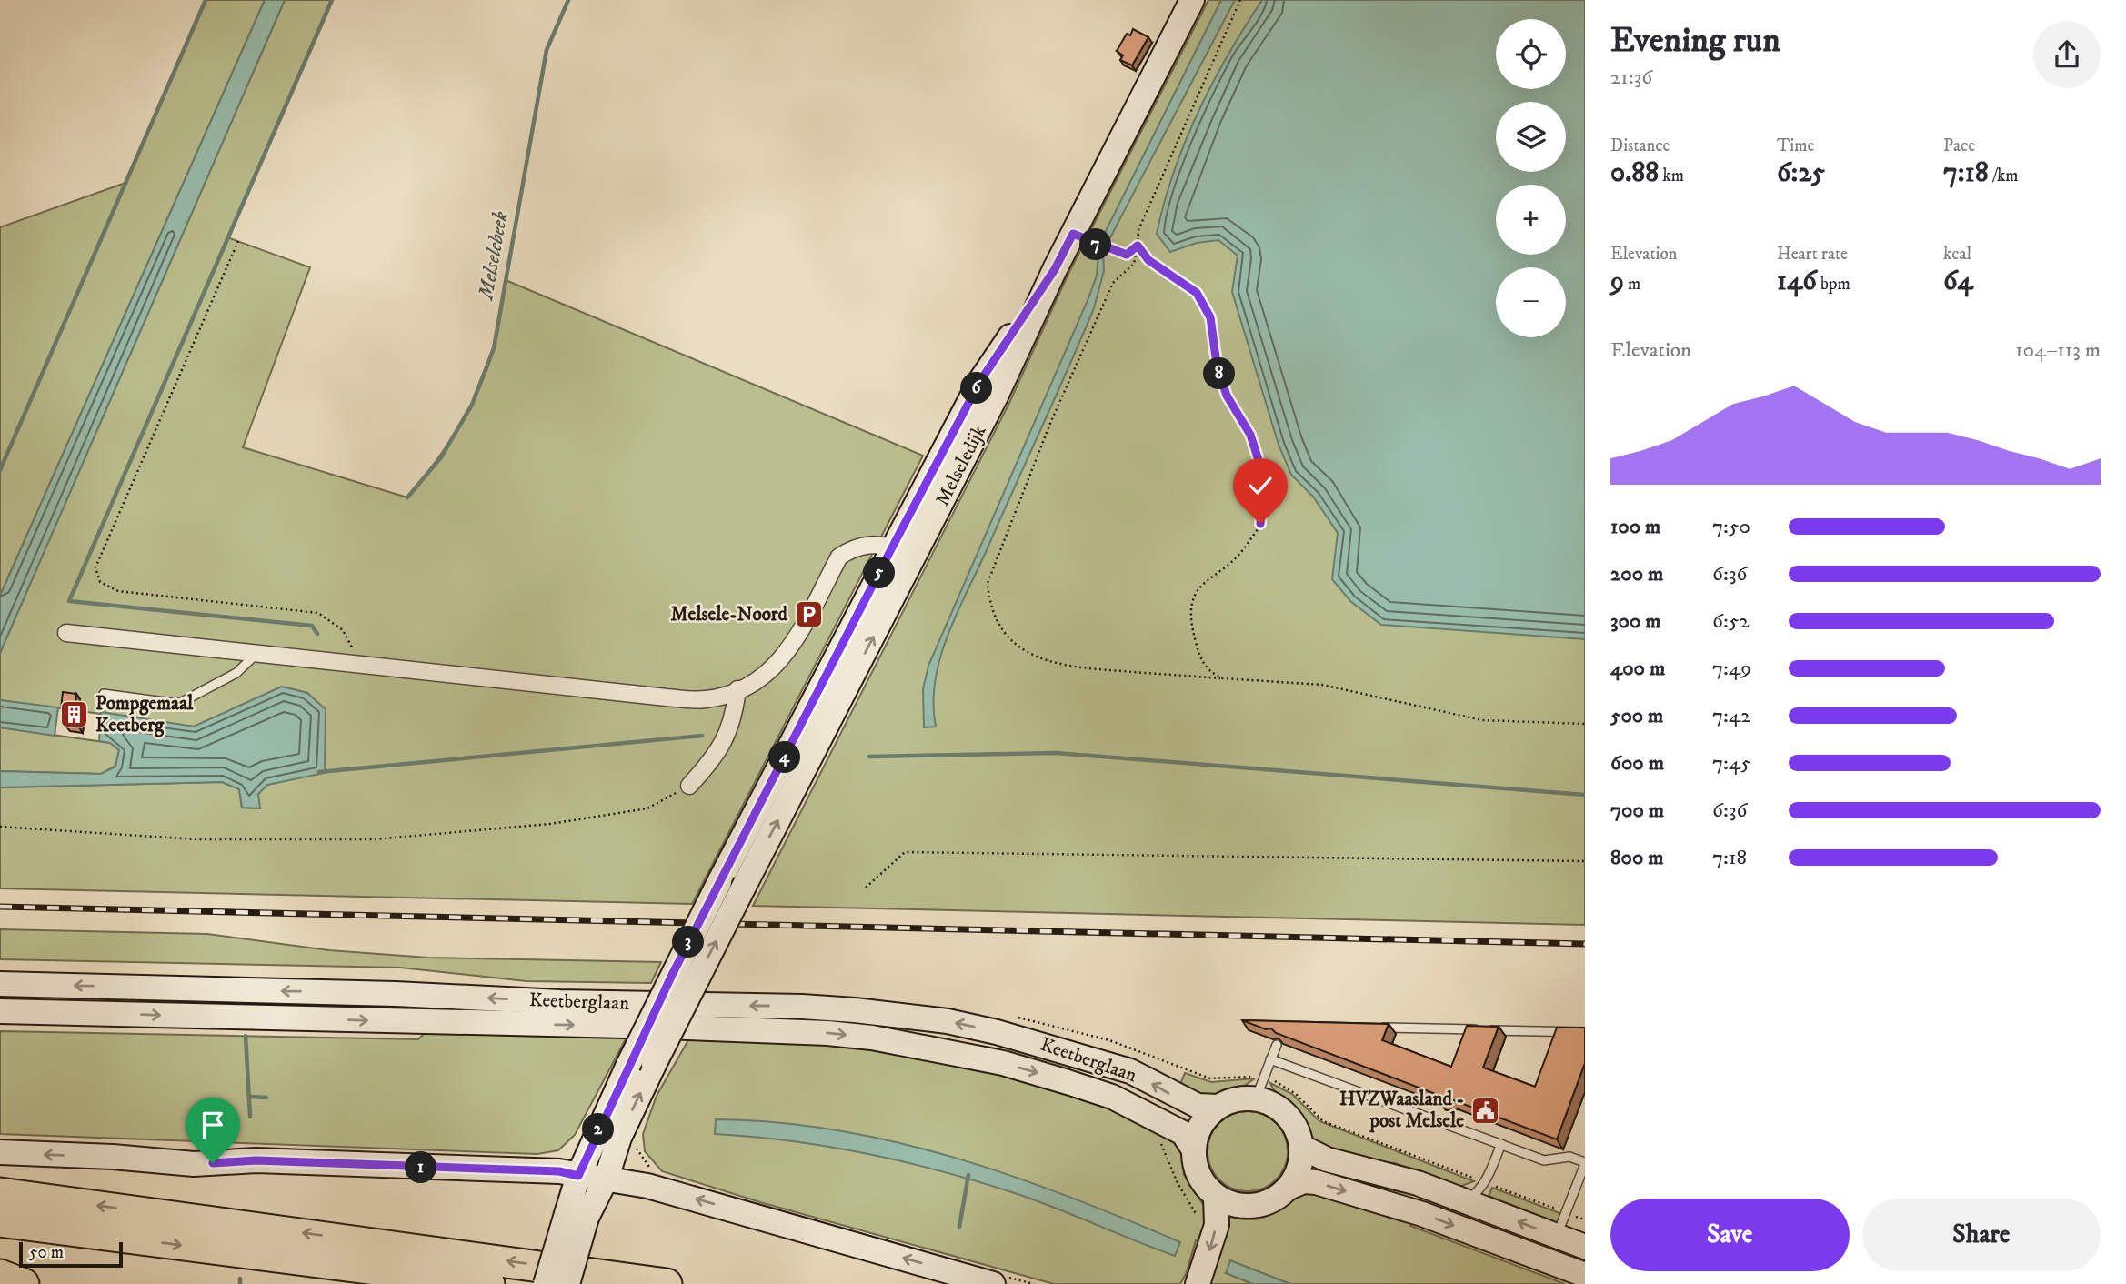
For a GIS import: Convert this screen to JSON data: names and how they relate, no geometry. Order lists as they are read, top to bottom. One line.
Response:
{"streets":{"main road":["Melseledijk","Keetberglaan"]},"water":["Melselebeek"],"places":{"parking":["Melsele-Noord"],"building":["Pompgemaal Keetberg"],"public building":["HVZWaasland - post Melsele"]},"scale_bar":"50 m","page":{"heading":["Evening run","21:36"],"map_buttons":["+","−"],"stats":[["Distance","0.88 km"],["Time","6:25"],["Pace","7:18 /km"],["Elevation","9 m"],["Heart rate","146 bpm"],["kcal","64"]],"pins":["7","8","6","5","4","3","2","1"],"chart":["Elevation","104–113 m"],"list":[{"name":"100 m","note":"7:50"},{"name":"200 m","note":"6:36"},{"name":"300 m","note":"6:52"},{"name":"400 m","note":"7:49"},{"name":"500 m","note":"7:42"},{"name":"600 m","note":"7:45"},{"name":"700 m","note":"6:36"},{"name":"800 m","note":"7:18"}],"buttons":["Save","Share"],"scale":"50 m"}}
